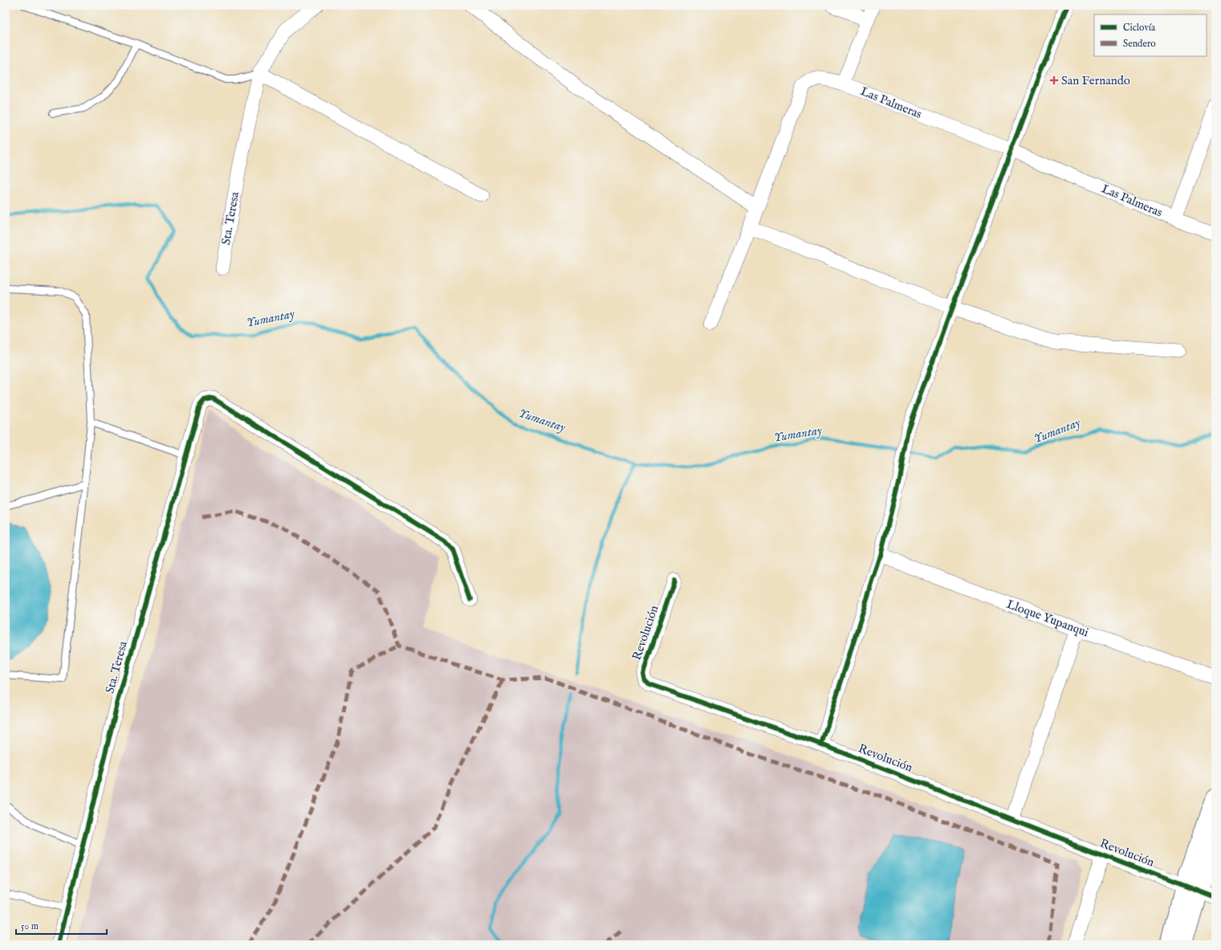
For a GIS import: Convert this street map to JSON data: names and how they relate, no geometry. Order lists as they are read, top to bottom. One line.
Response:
{"streets":{"street":["Las Palmeras","Sta. Teresa","Lloque Yupanqui","Revolución"]},"water":["Yumantay"],"places":{"health":["San Fernando"]},"legend":["Ciclovía","Sendero"],"scale_bar":"50 m"}
